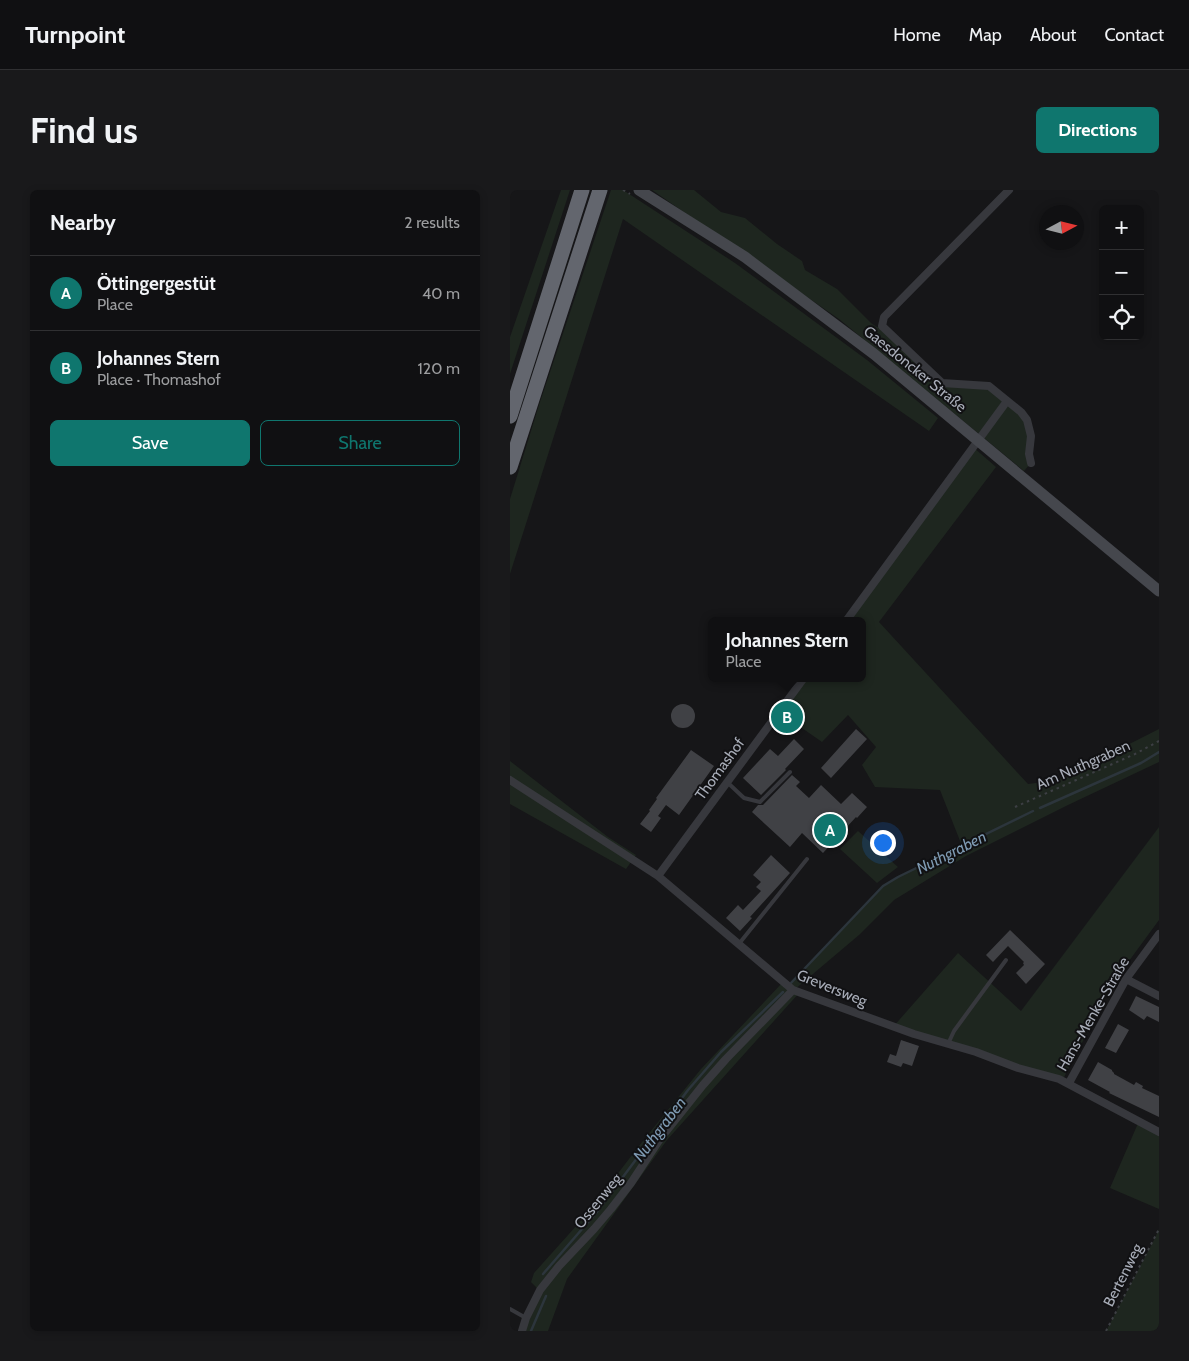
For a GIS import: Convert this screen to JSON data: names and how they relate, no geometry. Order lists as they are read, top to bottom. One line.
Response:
{"streets":{"main road":["Gaesdoncker Straße"],"street":["Thomashof","Greversweg","Hans-Menke-Straße","Ossenweg"],"path":["Am Nuthgraben","Bertenweg"]},"crossings":[["Thomashof","Greversweg"],["Greversweg","Hans-Menke-Straße"],["Greversweg","Ossenweg"]],"water":["Nuthgraben"],"north":"right","page":{"header":"Turnpoint","nav":["Home","Map","About","Contact"],"buttons":["Directions",["Save","Share"]],"title":"Find us","heading":["Nearby","2 results"],"map_buttons":["+","−"],"list":[{"mark":"A","name":"Öttingergestüt","note":"Place","value":"40 m"},{"mark":"B","name":"Johannes Stern","note":"Place · Thomashof","value":"120 m"}],"popup":["Johannes Stern","Place"],"pins":["B","A"]}}
